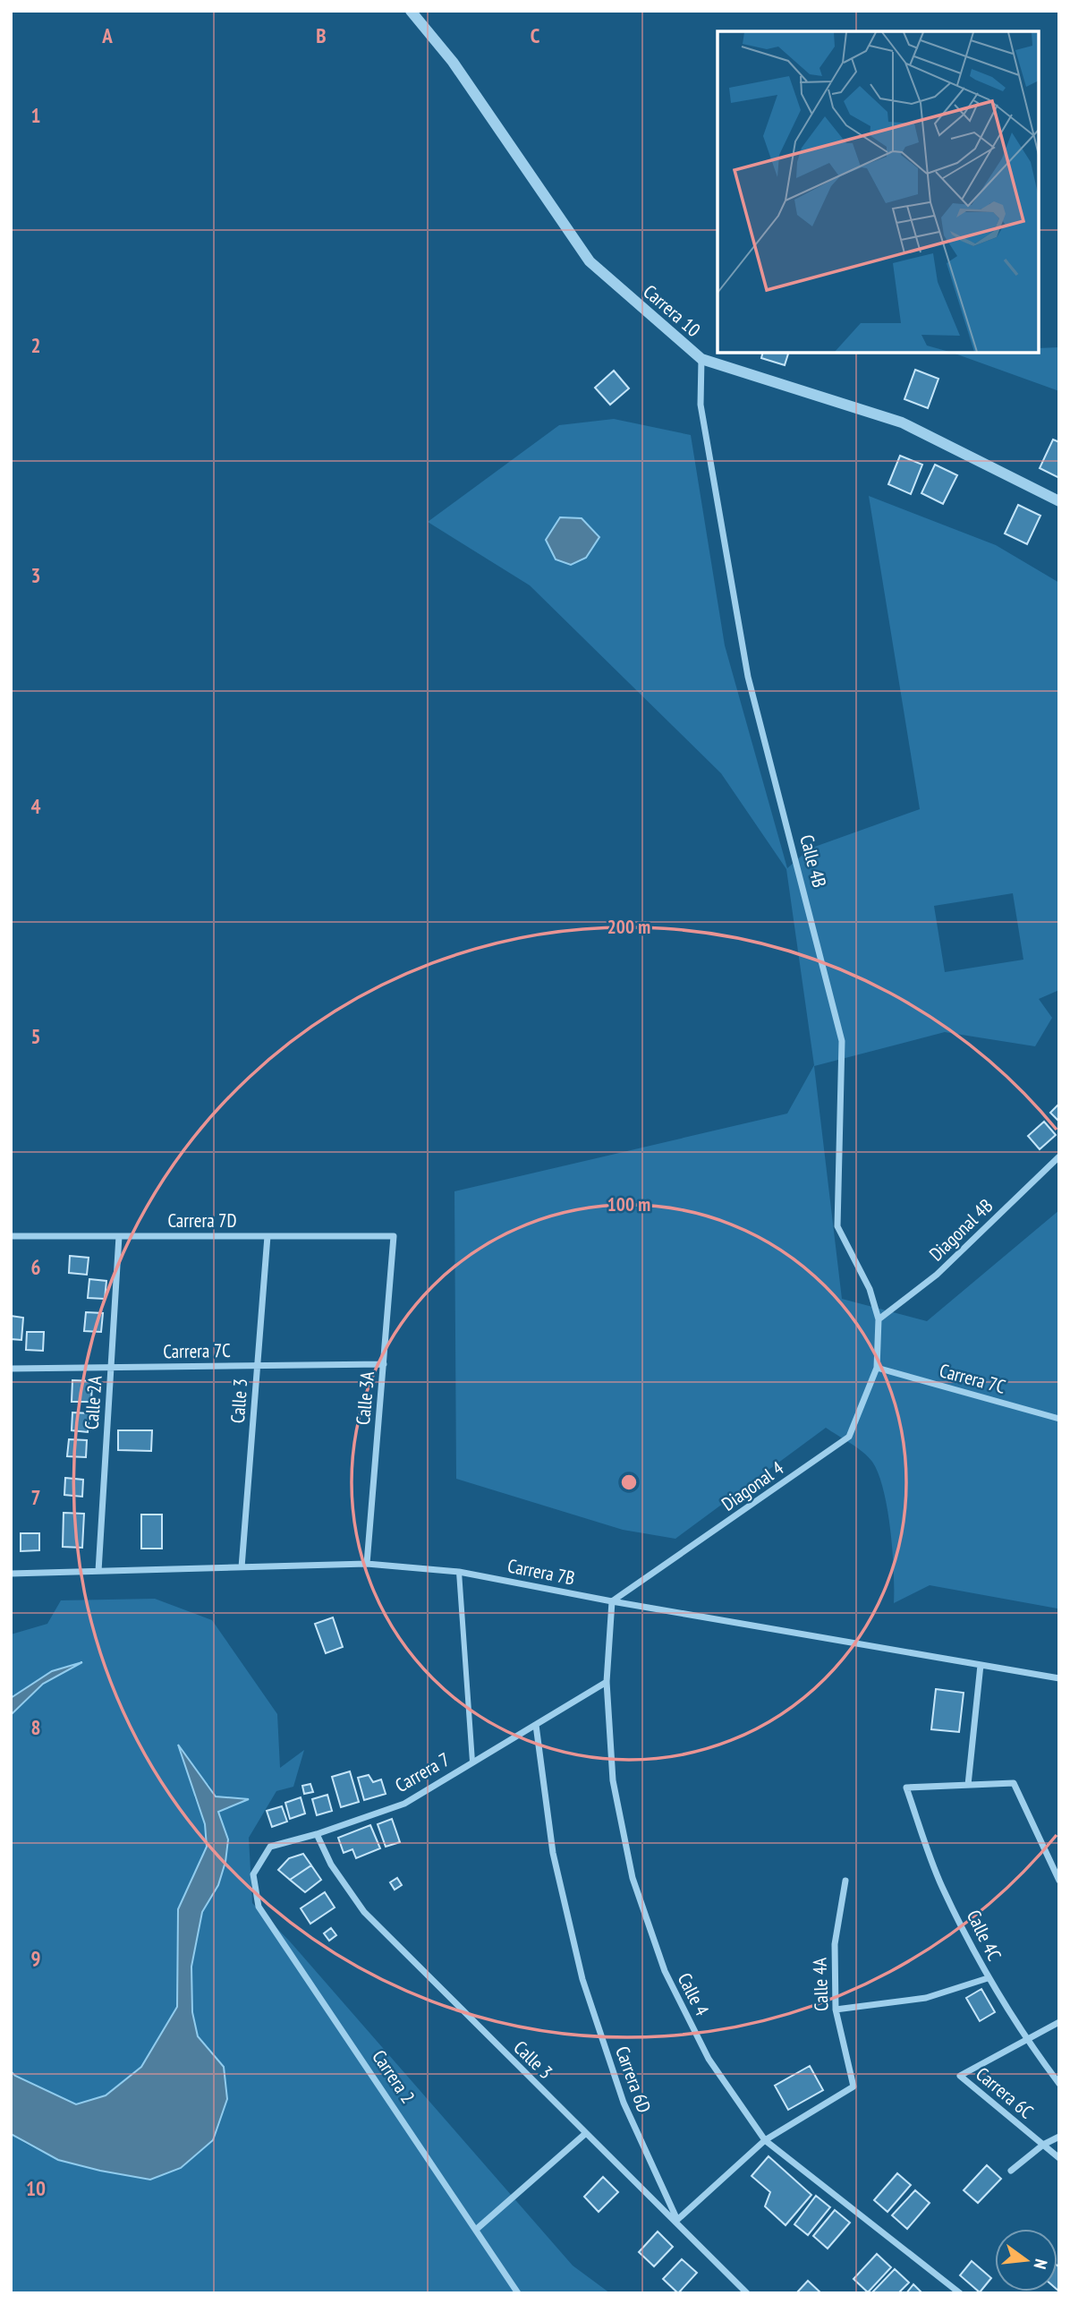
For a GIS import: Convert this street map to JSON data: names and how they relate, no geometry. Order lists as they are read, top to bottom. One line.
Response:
{"streets":{"street":["Carrera 10","Calle 4B","Carrera 7D","Diagonal 4B","Carrera 7C","Calle 3A","Calle 3","Calle 2A","Diagonal 4","Carrera 7B","Carrera 7","Calle 4C","Calle 4A","Calle 4","Carrera 2","Carrera 6D","Carrera 6C"]},"crossings":[["Carrera 10","Calle 4B"],["Calle 4B","Diagonal 4B"],["Calle 4B","Carrera 7C"],["Calle 4B","Diagonal 4"],["Carrera 7D","Calle 3A"],["Carrera 7D","Calle 3"],["Carrera 7D","Calle 2A"],["Carrera 7C","Calle 3A"],["Carrera 7C","Calle 3"],["Carrera 7C","Calle 2A"],["Carrera 7C","Diagonal 4"],["Calle 3A","Carrera 7B"],["Calle 3","Carrera 7B"],["Calle 3","Carrera 7"],["Calle 3","Carrera 6D"],["Calle 2A","Carrera 7B"],["Diagonal 4","Carrera 7B"],["Diagonal 4","Calle 4"],["Carrera 7B","Calle 4"],["Carrera 7","Calle 4"],["Carrera 7","Carrera 2"],["Carrera 7","Carrera 6D"],["Calle 4C","Carrera 6C"],["Calle 4A","Calle 4"]],"north":"right","grid":{"columns":["A","B","C"],"rows":["1","2","3","4","5","6","7","8","9","10"]},"rings":["200 m","100 m"]}
